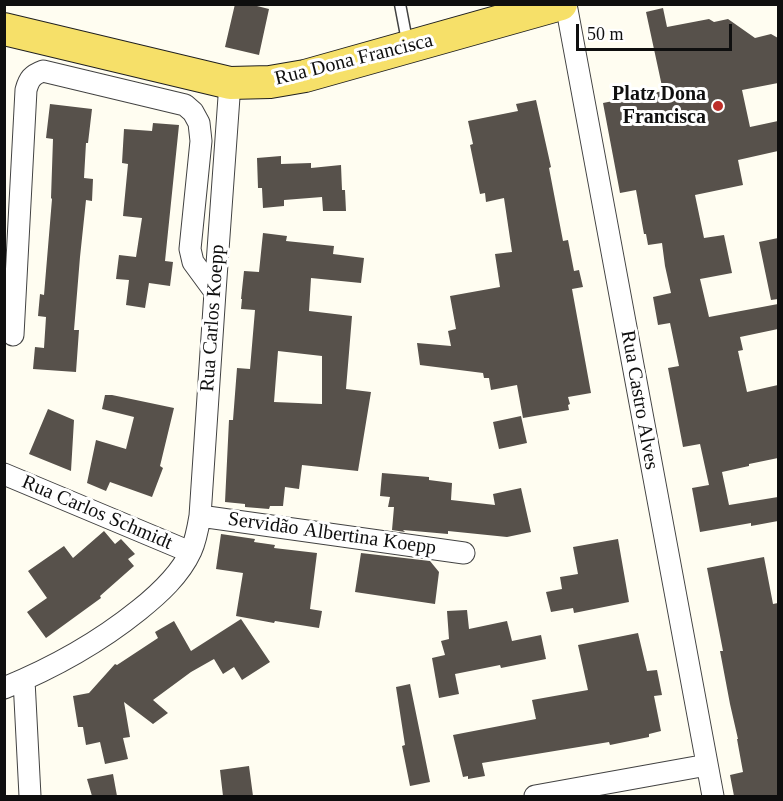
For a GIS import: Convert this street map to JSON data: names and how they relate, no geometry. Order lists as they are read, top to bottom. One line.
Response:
{"streets":{"main road":["Rua Dona Francisca"],"street":["Rua Carlos Koepp","Rua Castro Alves","Rua Carlos Schmidt","Servidão Albertina Koepp"]},"crossings":[["Rua Dona Francisca","Rua Carlos Koepp"],["Rua Dona Francisca","Rua Castro Alves"],["Rua Carlos Koepp","Rua Carlos Schmidt"],["Rua Carlos Koepp","Servidão Albertina Koepp"]],"places":["Platz Dona Francisca"],"scale_bar":"50 m"}
